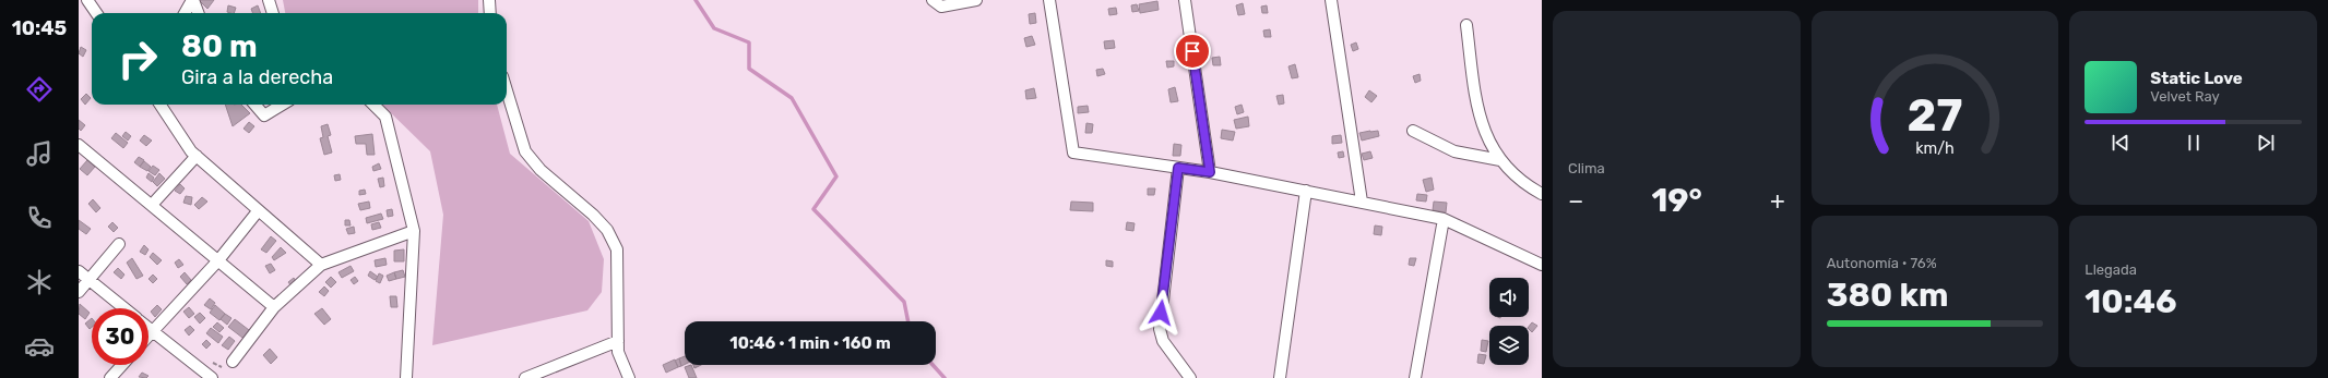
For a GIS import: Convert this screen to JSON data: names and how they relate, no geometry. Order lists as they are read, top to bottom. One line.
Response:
{"page":{"tabs":"10:45","tile":["Clima",["Autonomía · 76%","380 km"],["Llegada","10:46"]],"turn":["80 m","Gira a la derecha"],"song":["Static Love","Velvet Ray"],"heat":["−","19°","+"],"limit":"30","trip":"10:46 · 1 min · 160 m","gauge":["27","km/h"]}}
